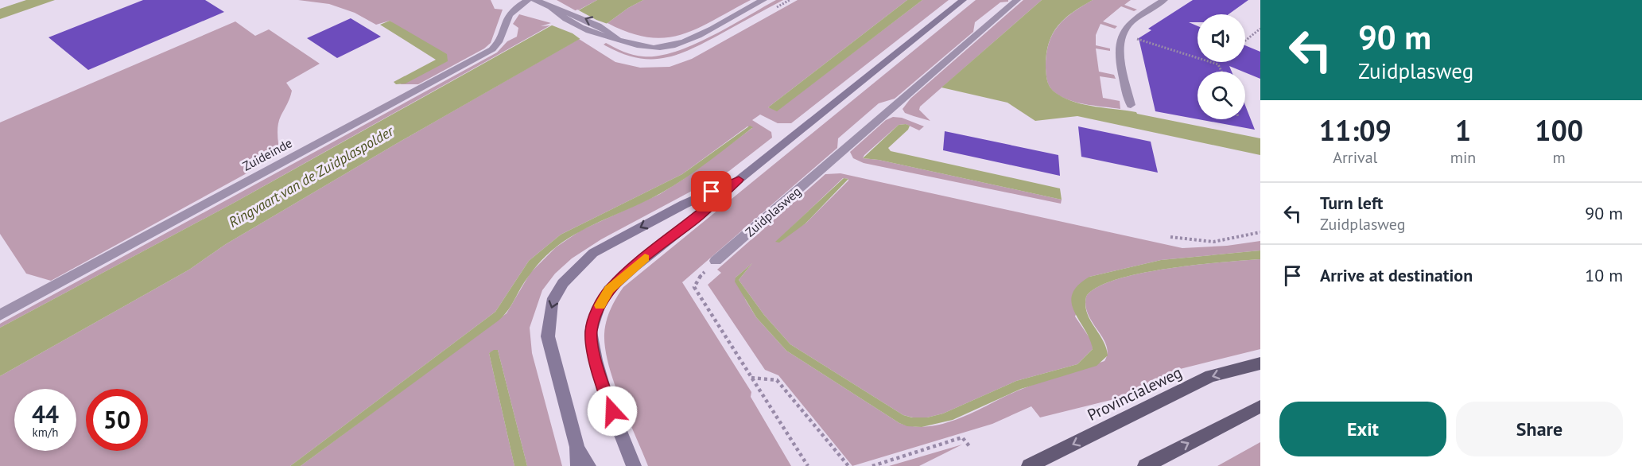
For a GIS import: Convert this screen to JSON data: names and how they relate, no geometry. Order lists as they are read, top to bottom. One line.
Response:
{"streets":{"main road":["Provincialeweg"],"street":["Zuideinde","Zuidplasweg"]},"water":["Ringvaart van de Zuidplaspolder"],"page":{"turn":["90 m","Zuidplasweg"],"eta":["11:09","Arrival","1","min","100","m"],"list":[{"name":"Turn left","note":"Zuidplasweg","value":"90 m"},{"name":"Arrive at destination","value":"10 m"}],"speed":"44 km/h","limit":"50","buttons":["Exit","Share"]}}
